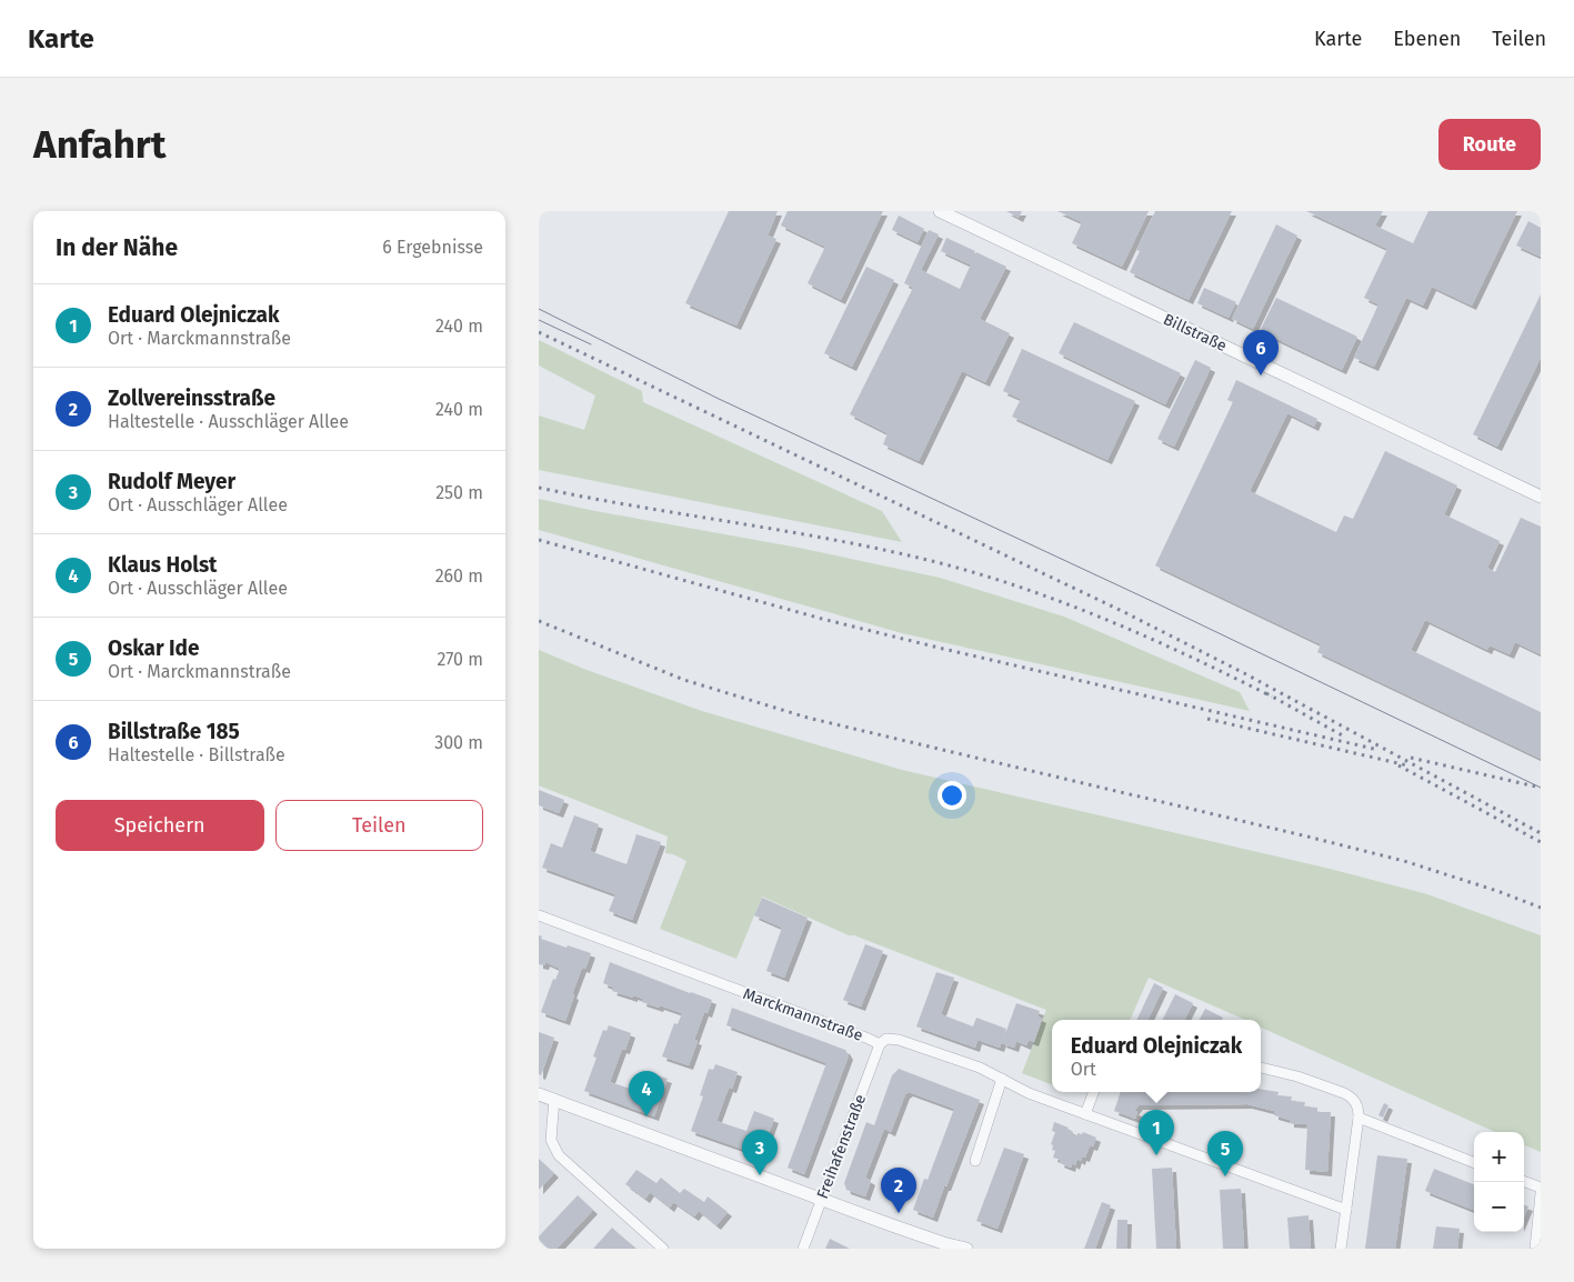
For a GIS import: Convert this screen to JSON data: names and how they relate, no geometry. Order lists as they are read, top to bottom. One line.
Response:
{"streets":{"street":["Billstraße","Marckmannstraße","Freihafenstraße"]},"crossings":[["Marckmannstraße","Freihafenstraße"]],"page":{"header":"Karte","nav":["Karte","Ebenen","Teilen"],"buttons":["Route",["Speichern","Teilen"]],"title":"Anfahrt","heading":["In der Nähe","6 Ergebnisse"],"list":[{"mark":"1","name":"Eduard Olejniczak","note":"Ort · Marckmannstraße","value":"240 m"},{"mark":"2","name":"Zollvereinsstraße","note":"Haltestelle · Ausschläger Allee","value":"240 m"},{"mark":"3","name":"Rudolf Meyer","note":"Ort · Ausschläger Allee","value":"250 m"},{"mark":"4","name":"Klaus Holst","note":"Ort · Ausschläger Allee","value":"260 m"},{"mark":"5","name":"Oskar Ide","note":"Ort · Marckmannstraße","value":"270 m"},{"mark":"6","name":"Billstraße 185","note":"Haltestelle · Billstraße","value":"300 m"}],"pins":["6","4","1","3","5","2"],"popup":["Eduard Olejniczak","Ort"],"map_buttons":["+","−"]}}
